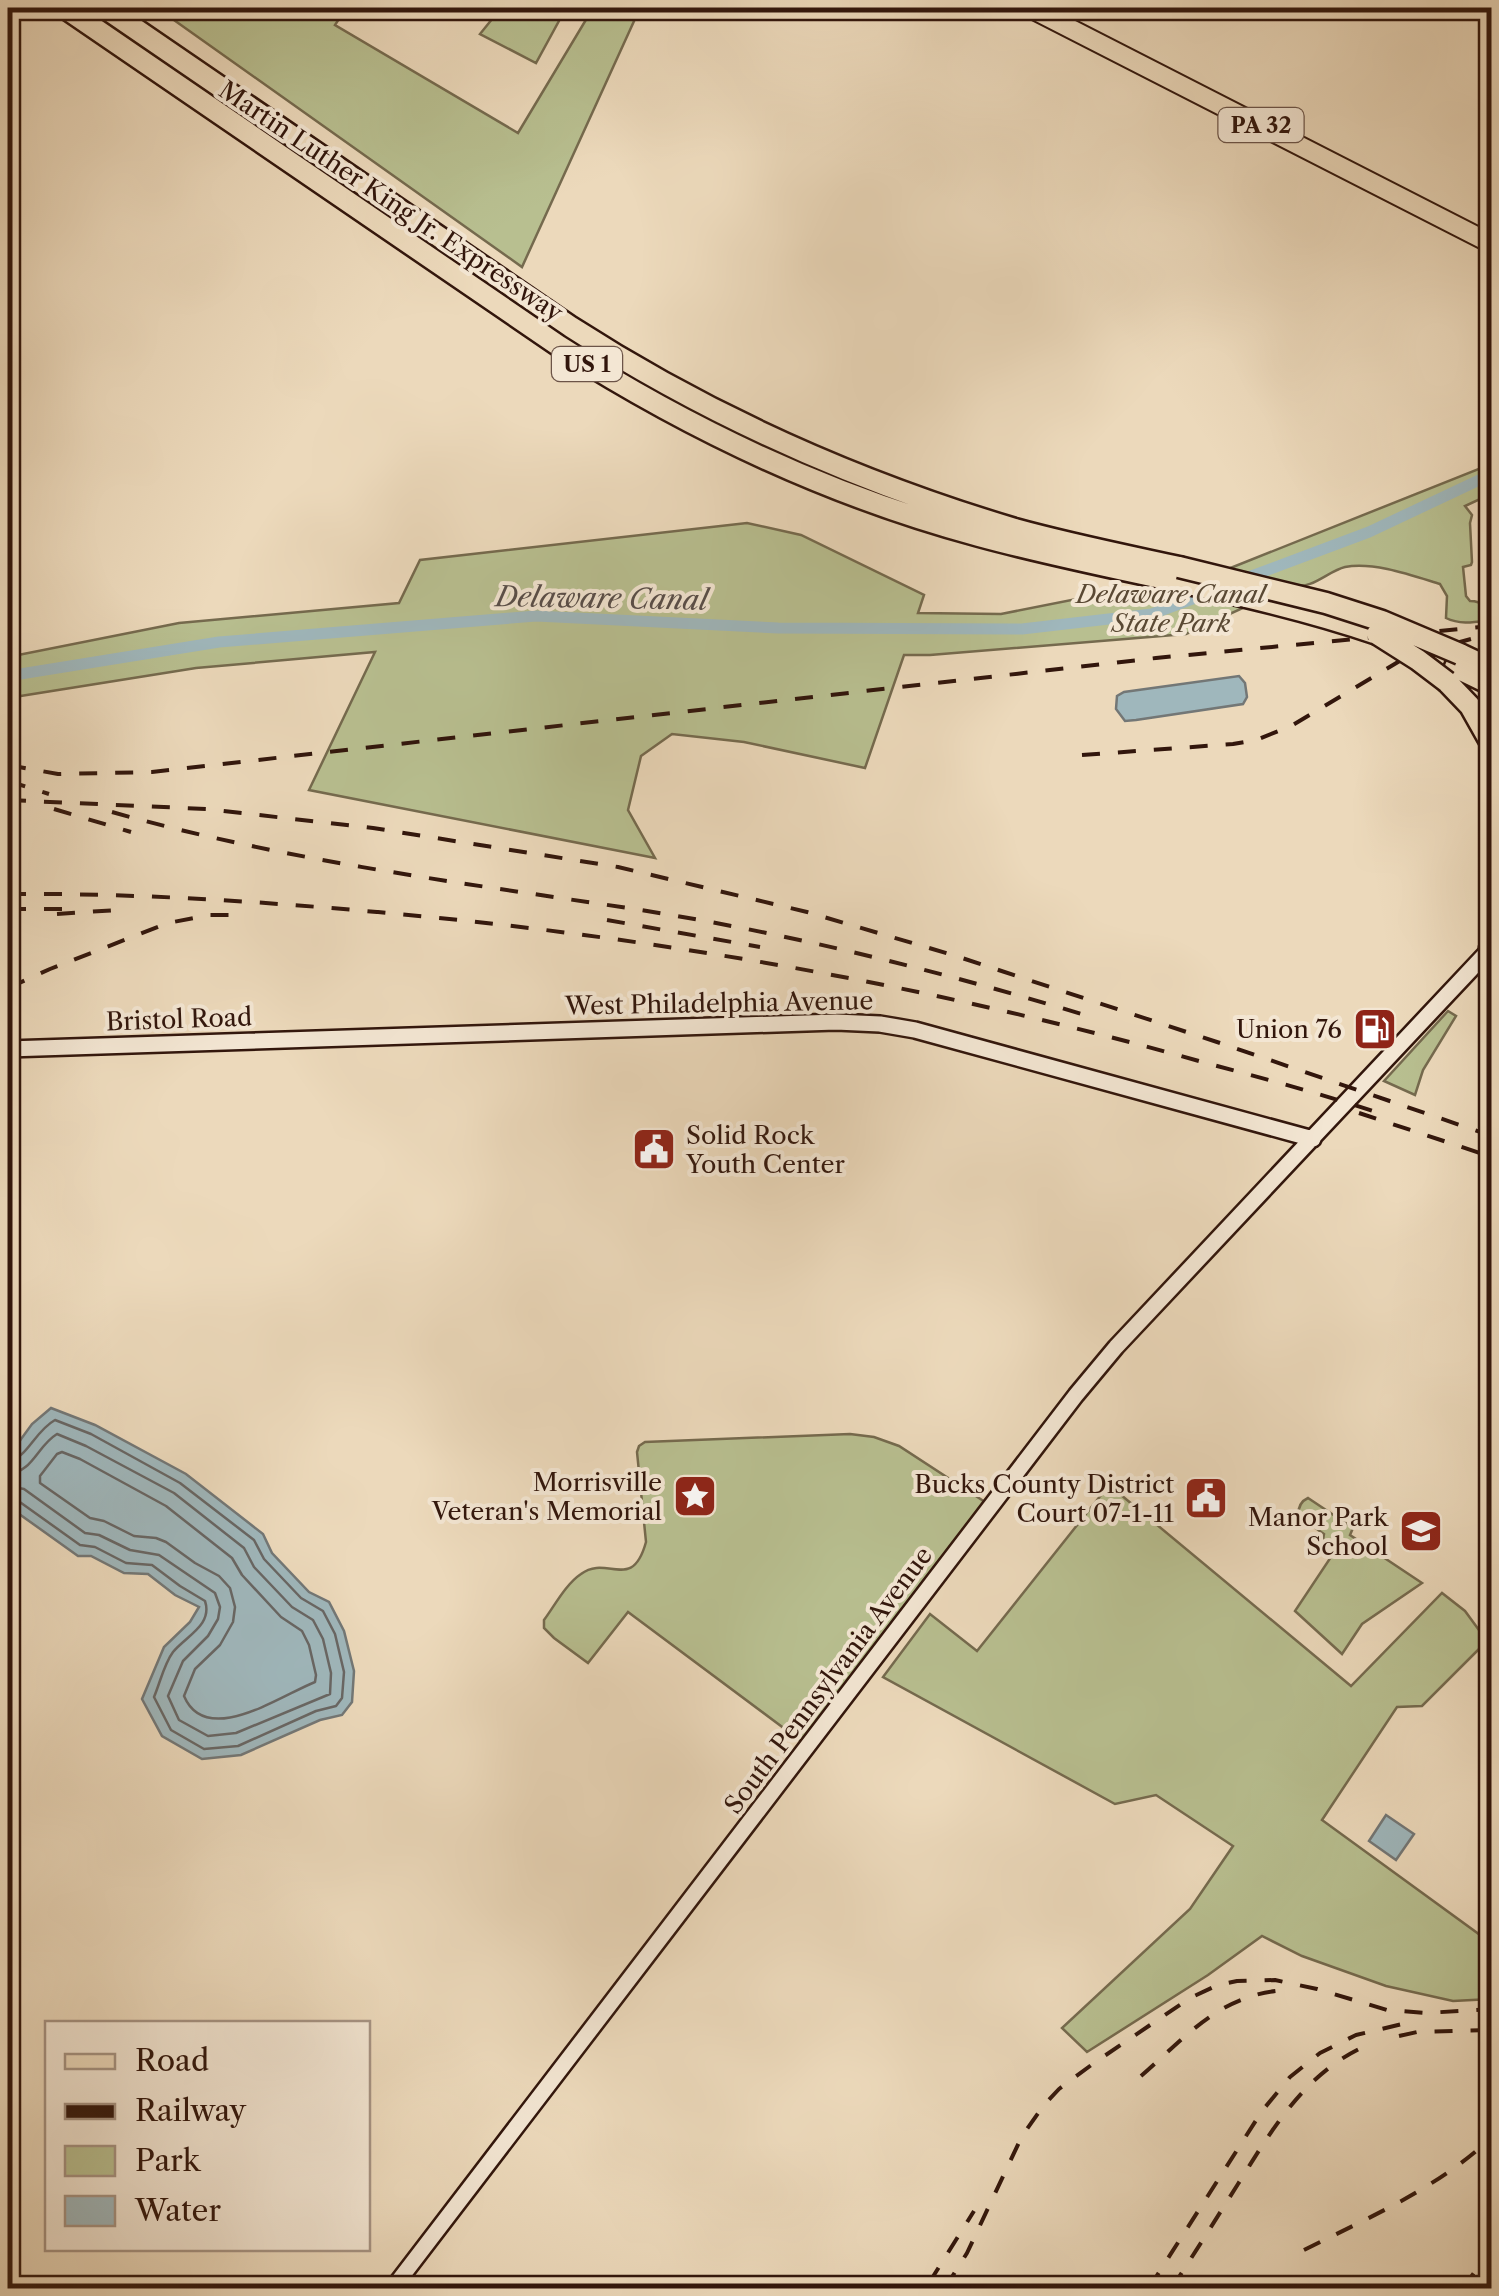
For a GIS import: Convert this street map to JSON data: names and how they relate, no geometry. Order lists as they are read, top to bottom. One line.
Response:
{"streets":{"highway":["Martin Luther King Jr. Expressway","US 1"],"main road":["PA 32","West Philadelphia Avenue","Bristol Road","South Pennsylvania Avenue"]},"crossings":[["West Philadelphia Avenue","Bristol Road"],["West Philadelphia Avenue","South Pennsylvania Avenue"]],"water":["Delaware Canal"],"parks":["Delaware Canal State Park"],"places":{"fuel station":["Union 76"],"public building":["Solid Rock Youth Center","Bucks County District Court 07-1-11"],"place":["Morrisville Veteran's Memorial"],"school or university":["Manor Park School"]},"legend":["Road","Railway","Park","Water"]}
